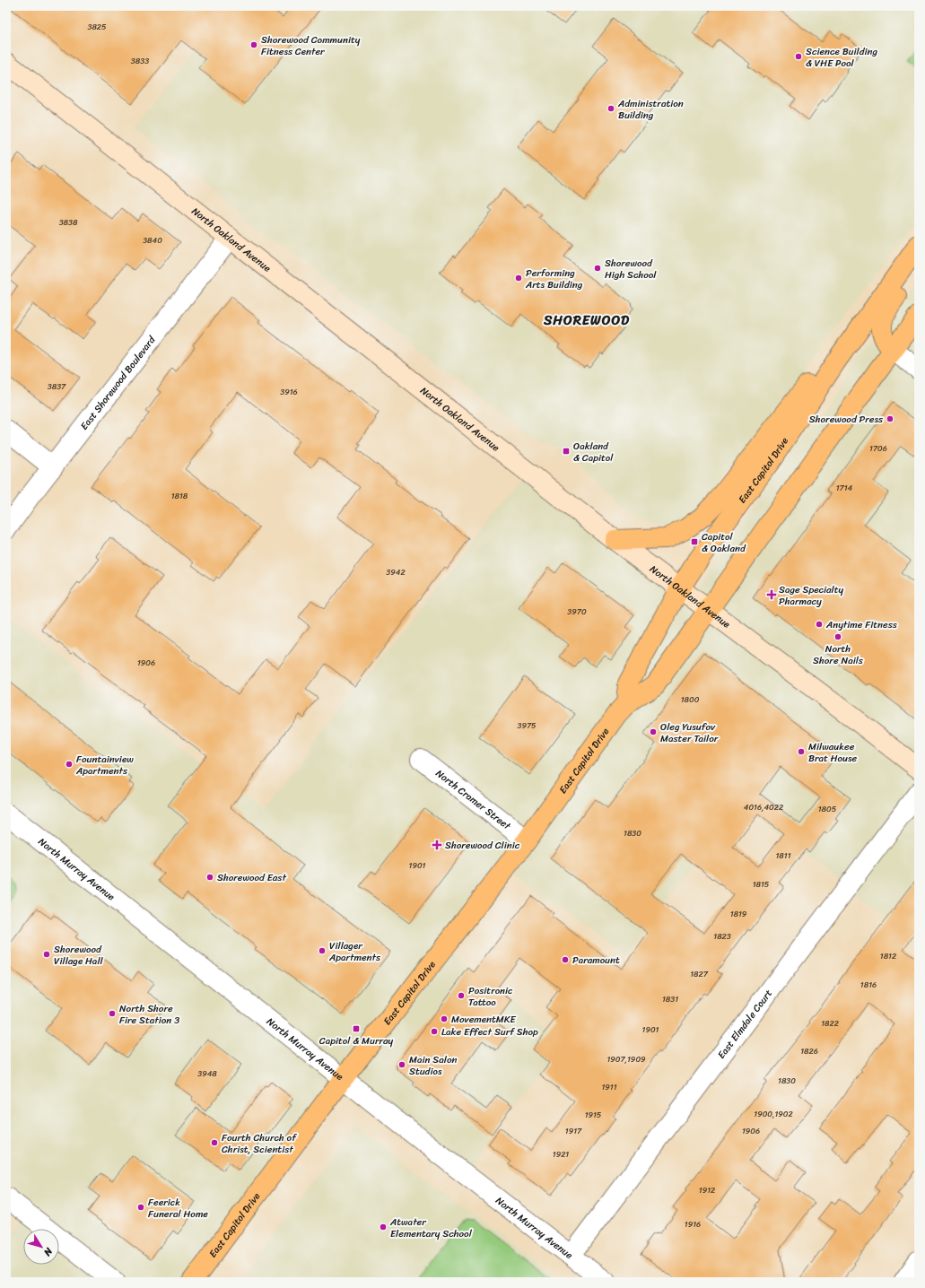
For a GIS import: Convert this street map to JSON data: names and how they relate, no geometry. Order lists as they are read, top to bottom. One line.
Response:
{"streets":{"main road":["North Oakland Avenue","East Capitol Drive"],"street":["East Shorewood Boulevard","North Cramer Street","North Murray Avenue","East Elmdale Court"]},"crossings":[["North Oakland Avenue","East Shorewood Boulevard"],["North Oakland Avenue","East Capitol Drive"],["East Capitol Drive","North Cramer Street"],["East Capitol Drive","North Murray Avenue"],["North Murray Avenue","East Elmdale Court"]],"districts":["SHOREWOOD"],"places":{"other":["Shorewood Community Fitness Center","Science Building & VHE Pool","Administration Building","Shorewood High School","Performing Arts Building","Shorewood Press","Anytime Fitness","North Shore Nails","Oleg Yusufov Master Tailor","Milwaukee Brat House","Fountainview Apartments","Shorewood East","Villager Apartments","Shorewood Village Hall","Paramount","Positronic Tattoo","North Shore Fire Station 3","MovementMKE","Lake Effect Surf Shop","Main Salon Studios","Fourth Church of Christ, Scientist","Feerick Funeral Home","Atwater Elementary School"],"transit":["Oakland & Capitol","Capitol & Oakland","Capitol & Murray"],"health":["Sage Specialty Pharmacy","Shorewood Clinic"]},"house_numbers":["3825","3833","3838","3840","3837","3916","1706","1714","1818","3942","3970","1906","1800","3975","4016,4022","1805","1830","1811","1901","1815","1819","1823","1812","1827","1816","1831","1822","1901","1826","1907,1909","3948","1830","1911","1900,1902","1915","1917","1906","1921","1912","1916"],"north":"bottom right"}
